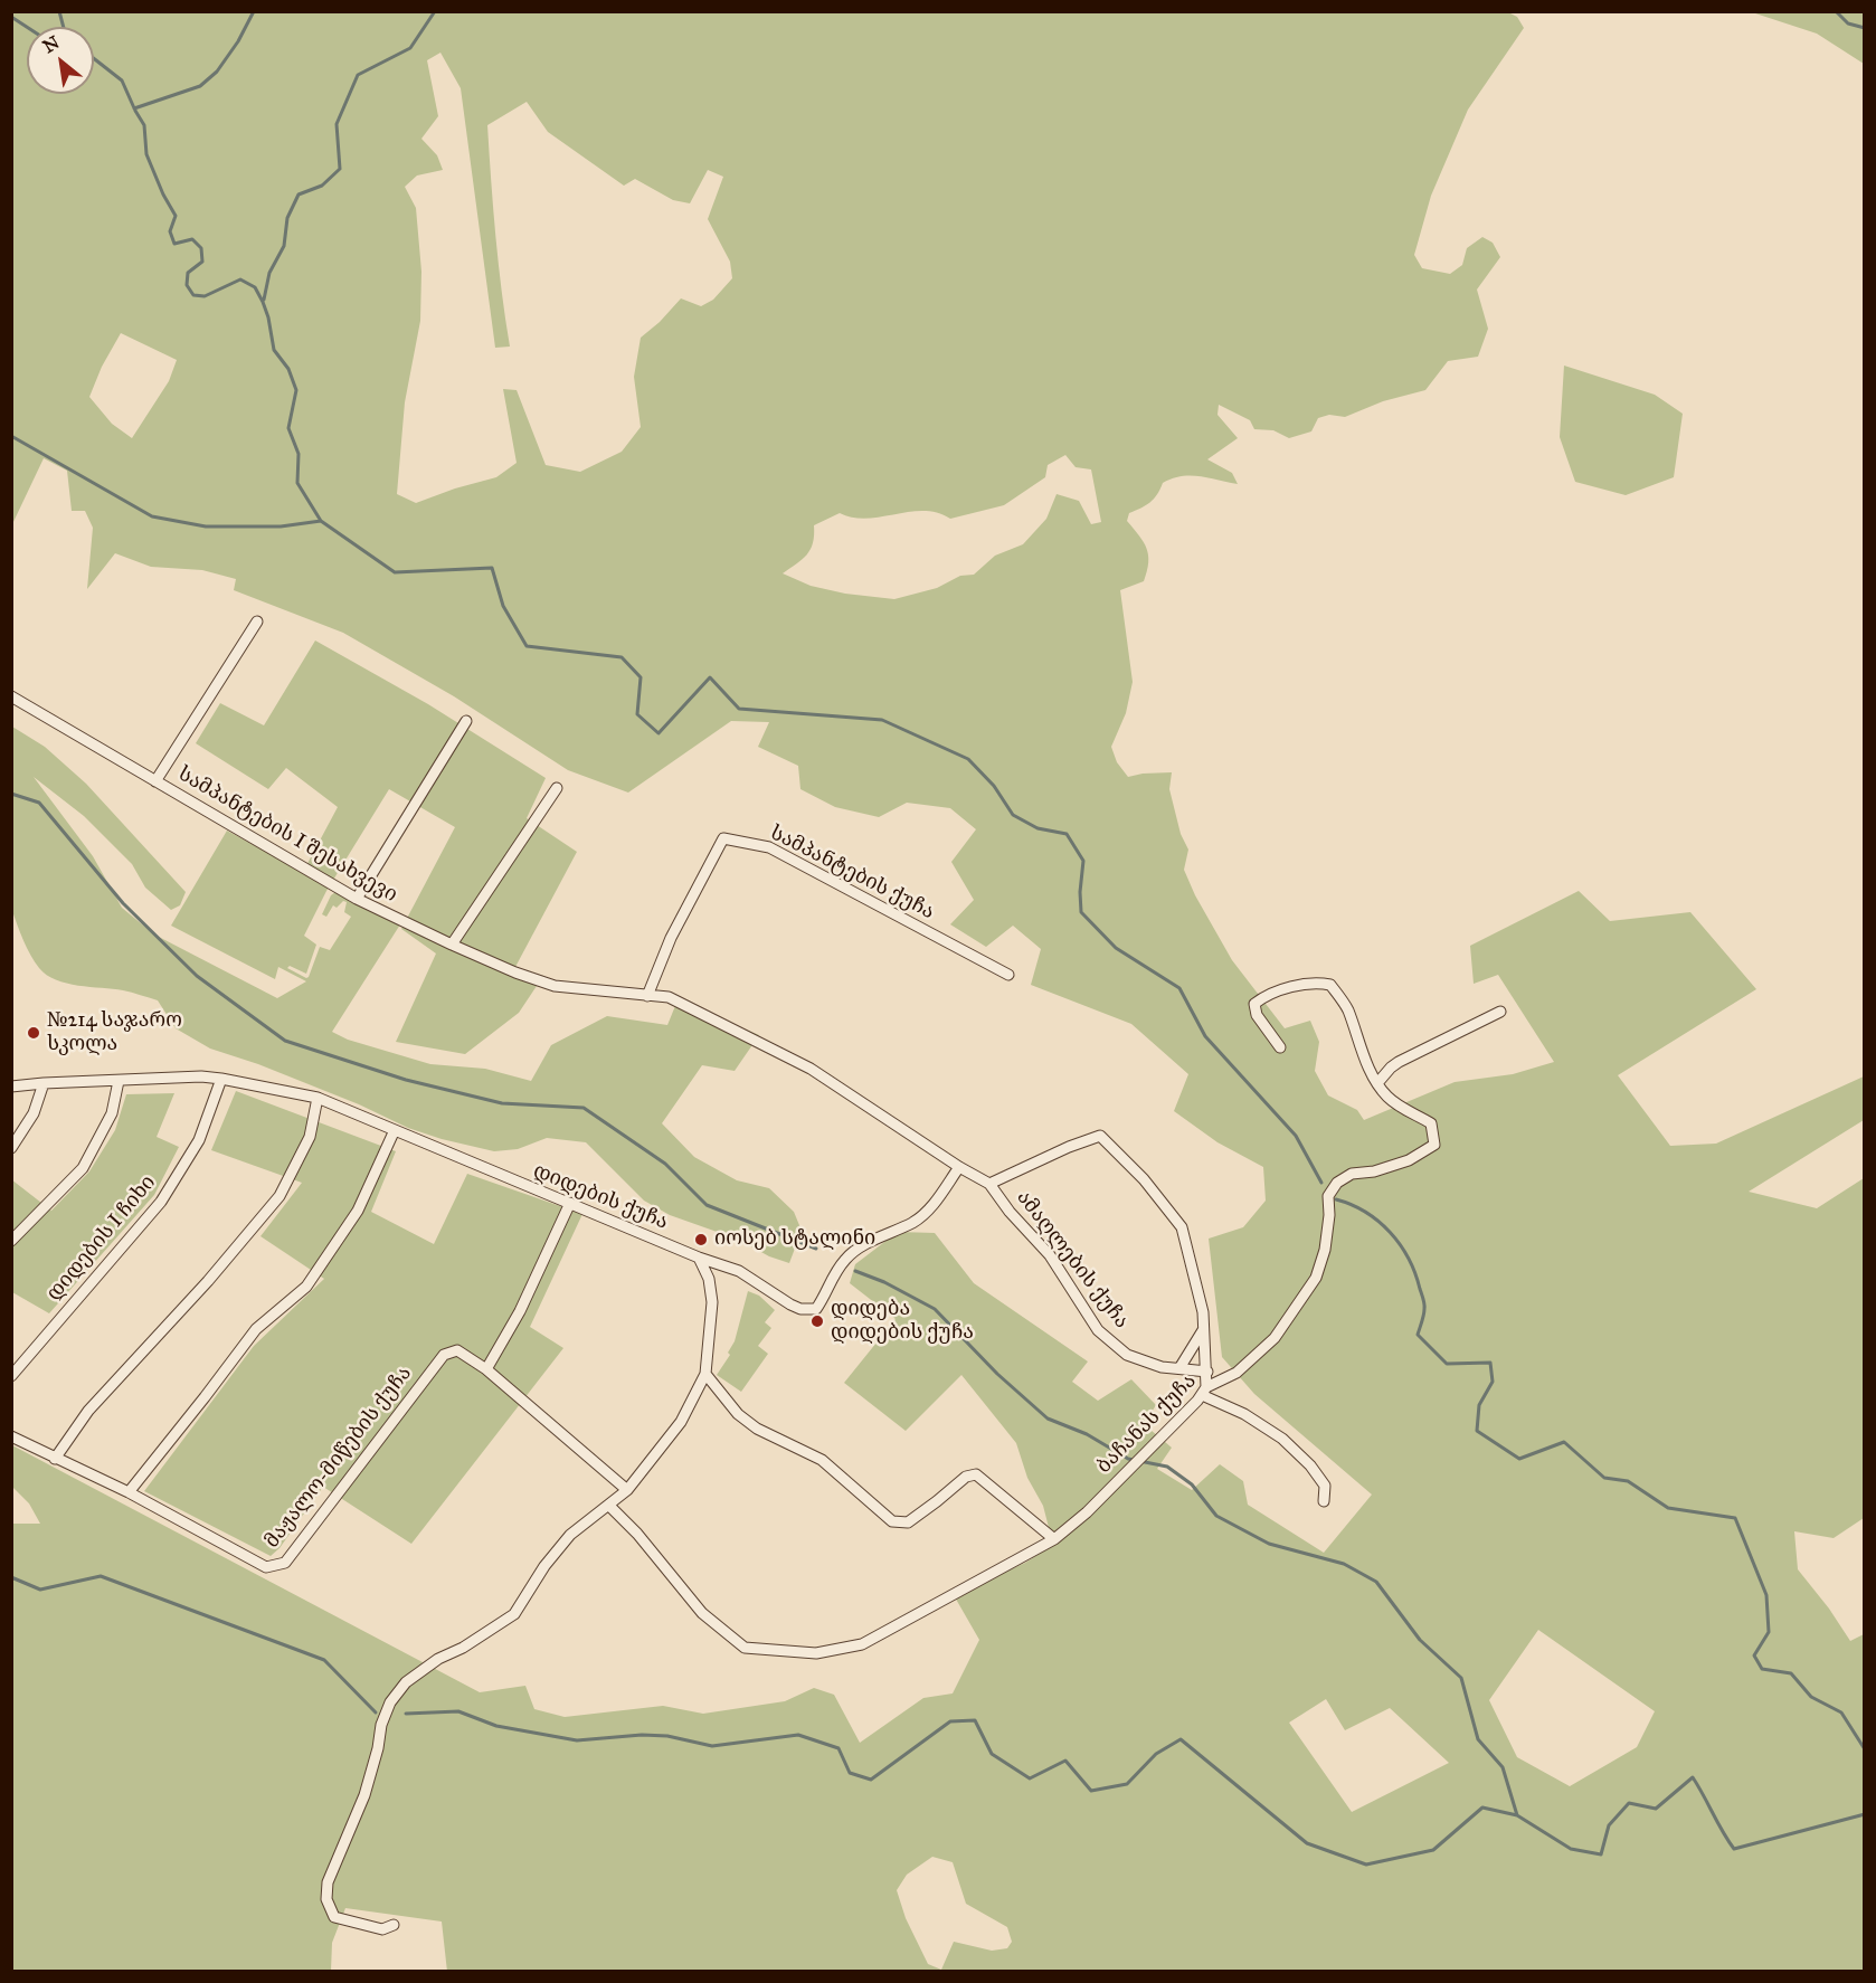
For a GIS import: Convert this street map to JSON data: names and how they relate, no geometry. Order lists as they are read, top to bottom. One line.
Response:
{"streets":{"street":["სამპანტების I შესახვევი","სამპანტების ქუჩა","დიდების ქუჩა","დიდების I ჩიხი","ამაღლების ქუჩა","ბაჩანას ქუჩა","მაჟალო-მიწების ქუჩა"]},"crossings":[["სამპანტების I შესახვევი","სამპანტების ქუჩა"],["დიდების ქუჩა","დიდების I ჩიხი"]],"places":["№214 საჯარო სკოლა","იოსებ სტალინი","დიდება დიდების ქუჩა"],"north":"top left"}
